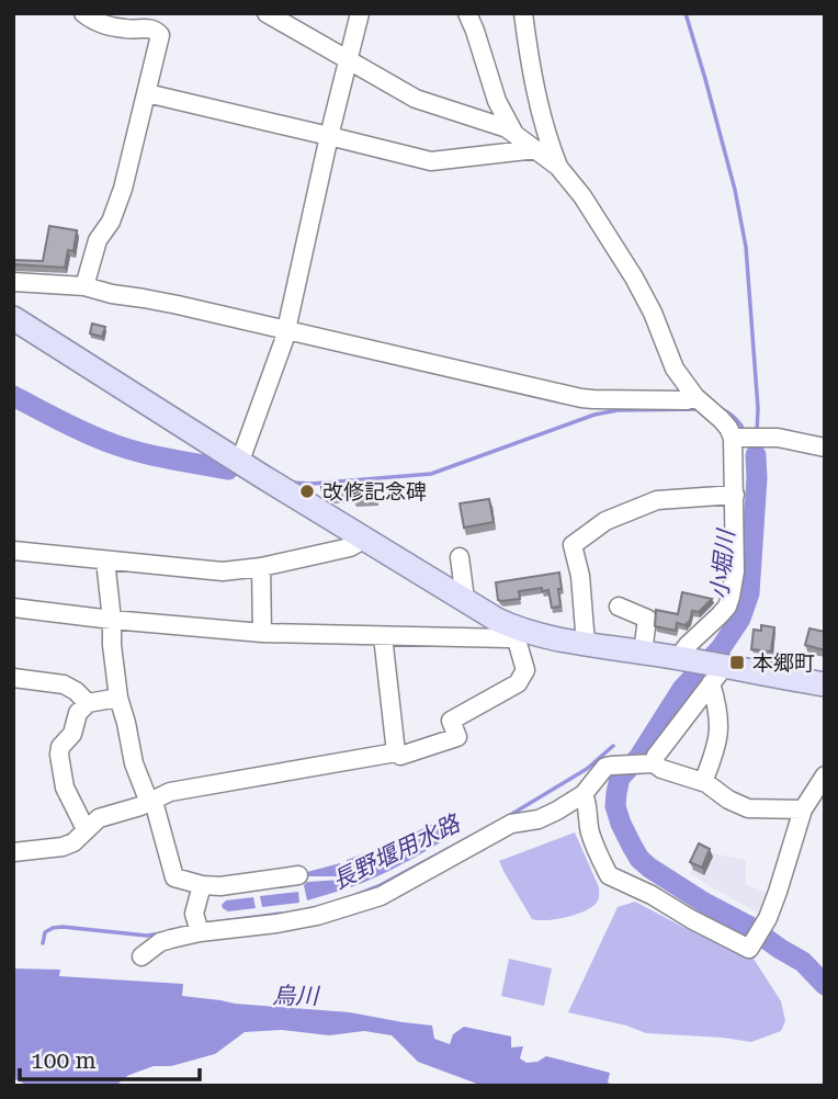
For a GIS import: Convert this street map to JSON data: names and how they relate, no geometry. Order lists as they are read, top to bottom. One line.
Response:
{"water":["小堀川","長野堰用水路","烏川"],"places":{"other":["改修記念碑"],"transit":["本郷町"]},"scale_bar":"100 m"}
